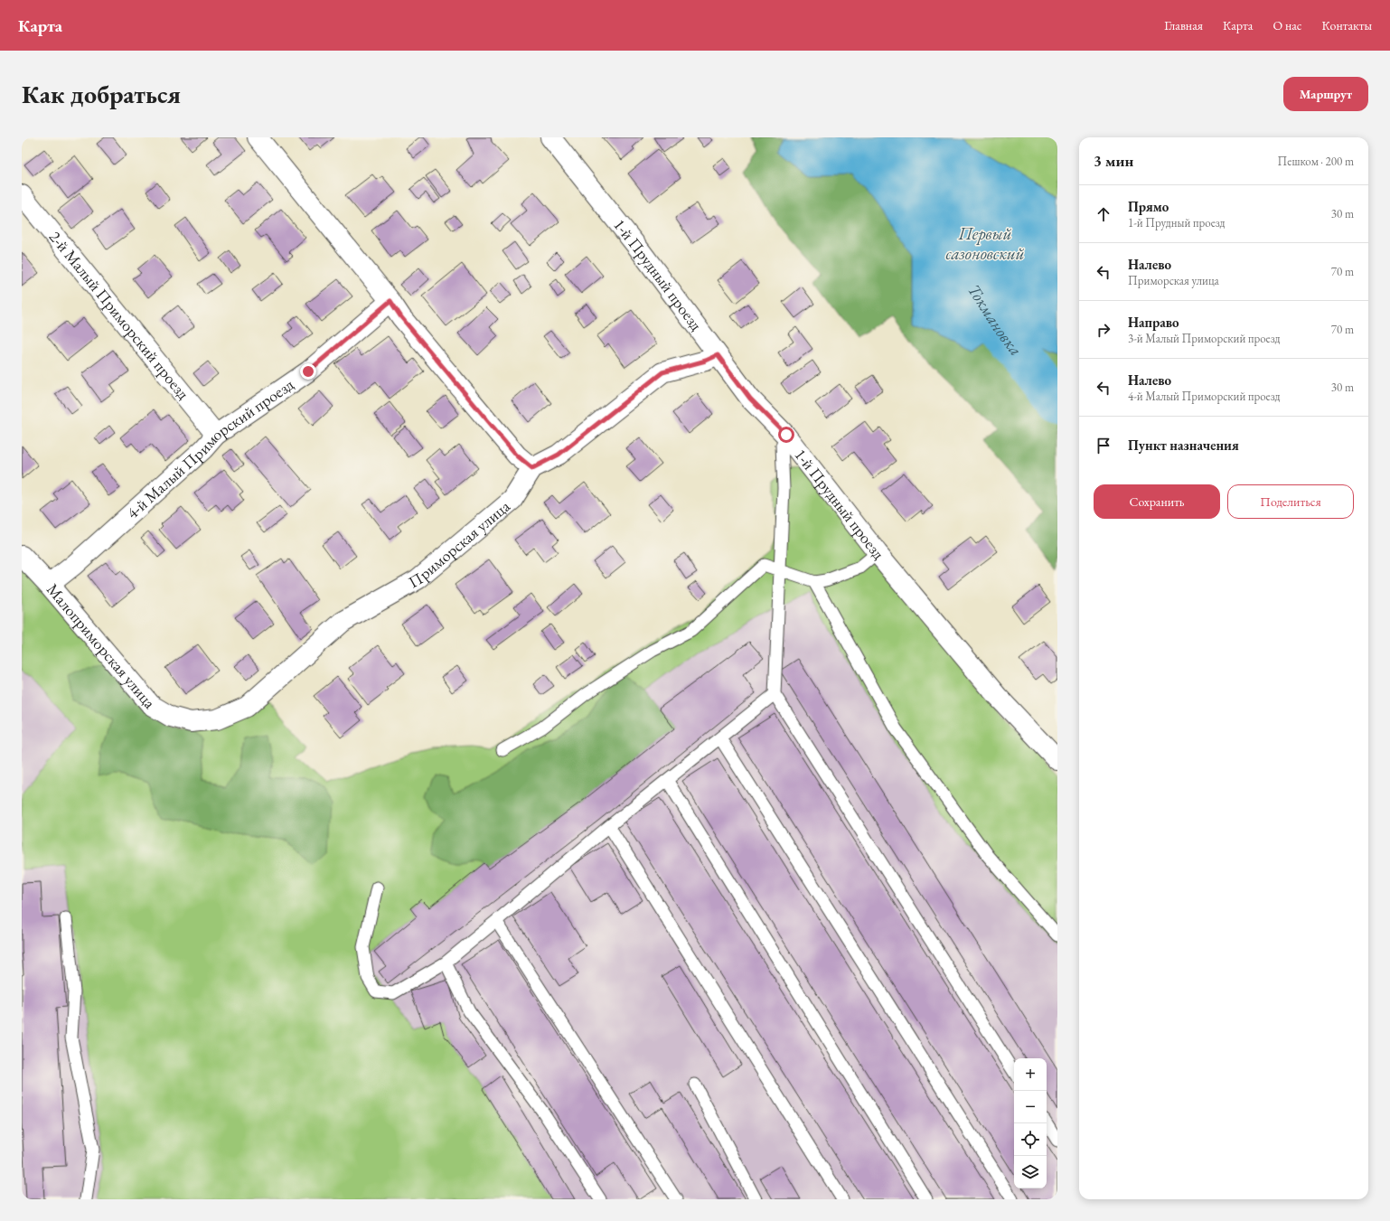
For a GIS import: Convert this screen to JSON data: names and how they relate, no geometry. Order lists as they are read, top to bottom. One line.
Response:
{"streets":{"street":["1-й Прудный проезд","2-й Малый Приморский проезд","4-й Малый Приморский проезд","Приморская улица","Малоприморская улица"]},"crossings":[["2-й Малый Приморский проезд","4-й Малый Приморский проезд"],["4-й Малый Приморский проезд","Малоприморская улица"],["Приморская улица","Малоприморская улица"]],"water":["Первый сазоновский","Токмановка"],"page":{"header":"Карта","nav":["Главная","Карта","О нас","Контакты"],"buttons":["Маршрут",["Сохранить","Поделиться"]],"title":"Как добраться","heading":["3 мин","Пешком · 200 m"],"list":[["Прямо","1-й Прудный проезд","30 m"],["Налево","Приморская улица","70 m"],["Направо","3-й Малый Приморский проезд","70 m"],["Налево","4-й Малый Приморский проезд","30 m"],"Пункт назначения"],"map_buttons":["+","−"]}}
